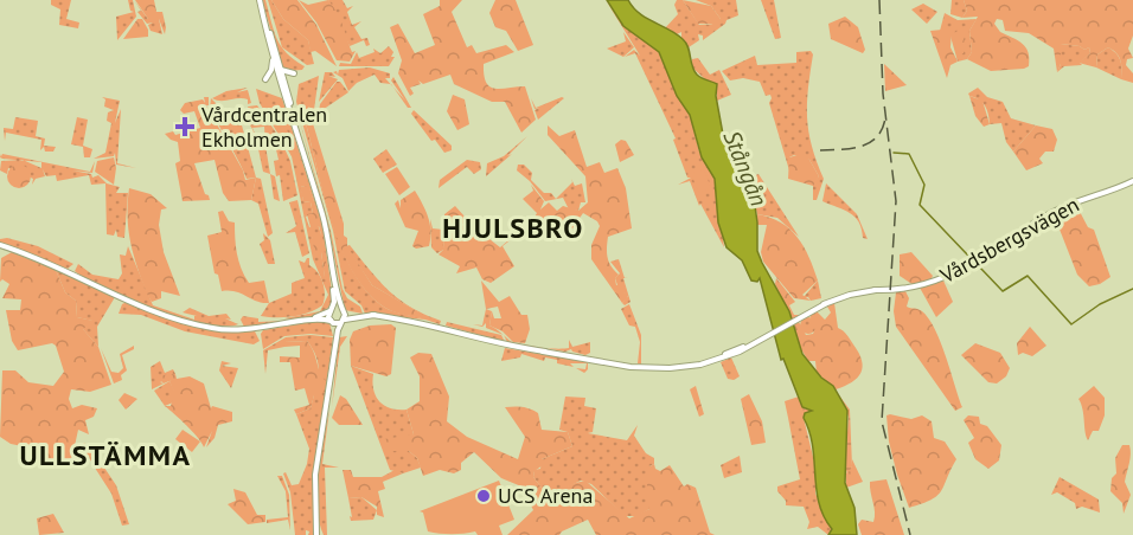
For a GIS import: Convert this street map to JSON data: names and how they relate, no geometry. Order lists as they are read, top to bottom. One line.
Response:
{"streets":{"main road":["Vårdsbergsvägen"]},"districts":["HJULSBRO","ULLSTÄMMA"],"water":["Stångån"],"places":{"health":["Vårdcentralen Ekholmen"],"other":["UCS Arena"]}}
